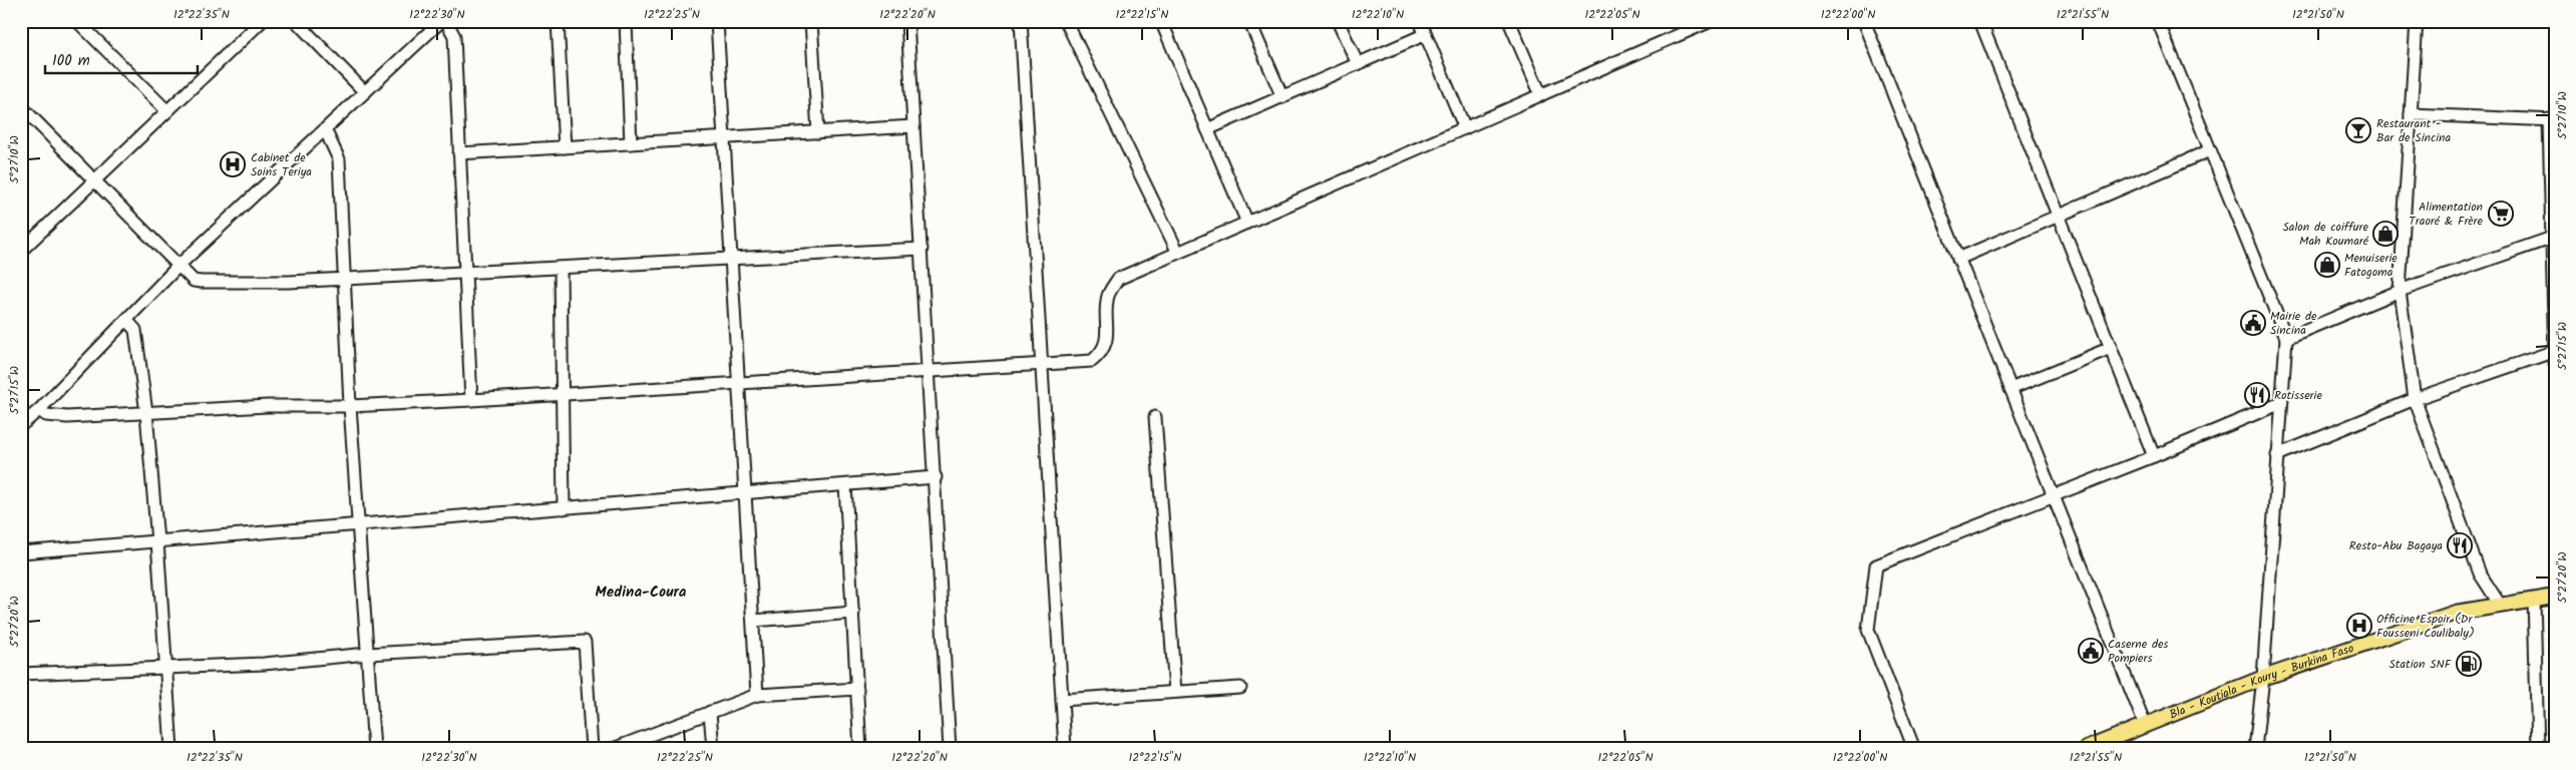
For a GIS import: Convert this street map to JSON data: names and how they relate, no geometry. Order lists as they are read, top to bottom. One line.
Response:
{"streets":{"main road":["Bla - Koutiala - Koury - Burkina Faso"]},"districts":["Medina-Coura"],"places":{"bar":["Restaurant - Bar de Sincina"],"hospital":["Cabinet de Soins Teriya","Officine Espoir (Dr Fousseni Coulibaly)"],"supermarket":["Alimentation Traoré & Frère"],"shop":["Salon de coiffure Mah Koumaré","Menuiserie Fatogoma"],"public building":["Mairie de Sincina","Caserne des Pompiers"],"restaurant":["Rotisserie","Resto-Abu Bagaya"],"fuel station":["Station SNF"]},"scale_bar":"100 m","coordinates":["12°22'35\"N","12°22'30\"N","12°22'25\"N","12°22'20\"N","12°22'15\"N","12°22'10\"N","12°22'05\"N","12°22'00\"N","12°21'55\"N","12°21'50\"N","5°27'10\"W","5°27'15\"W","5°27'20\"W"]}
